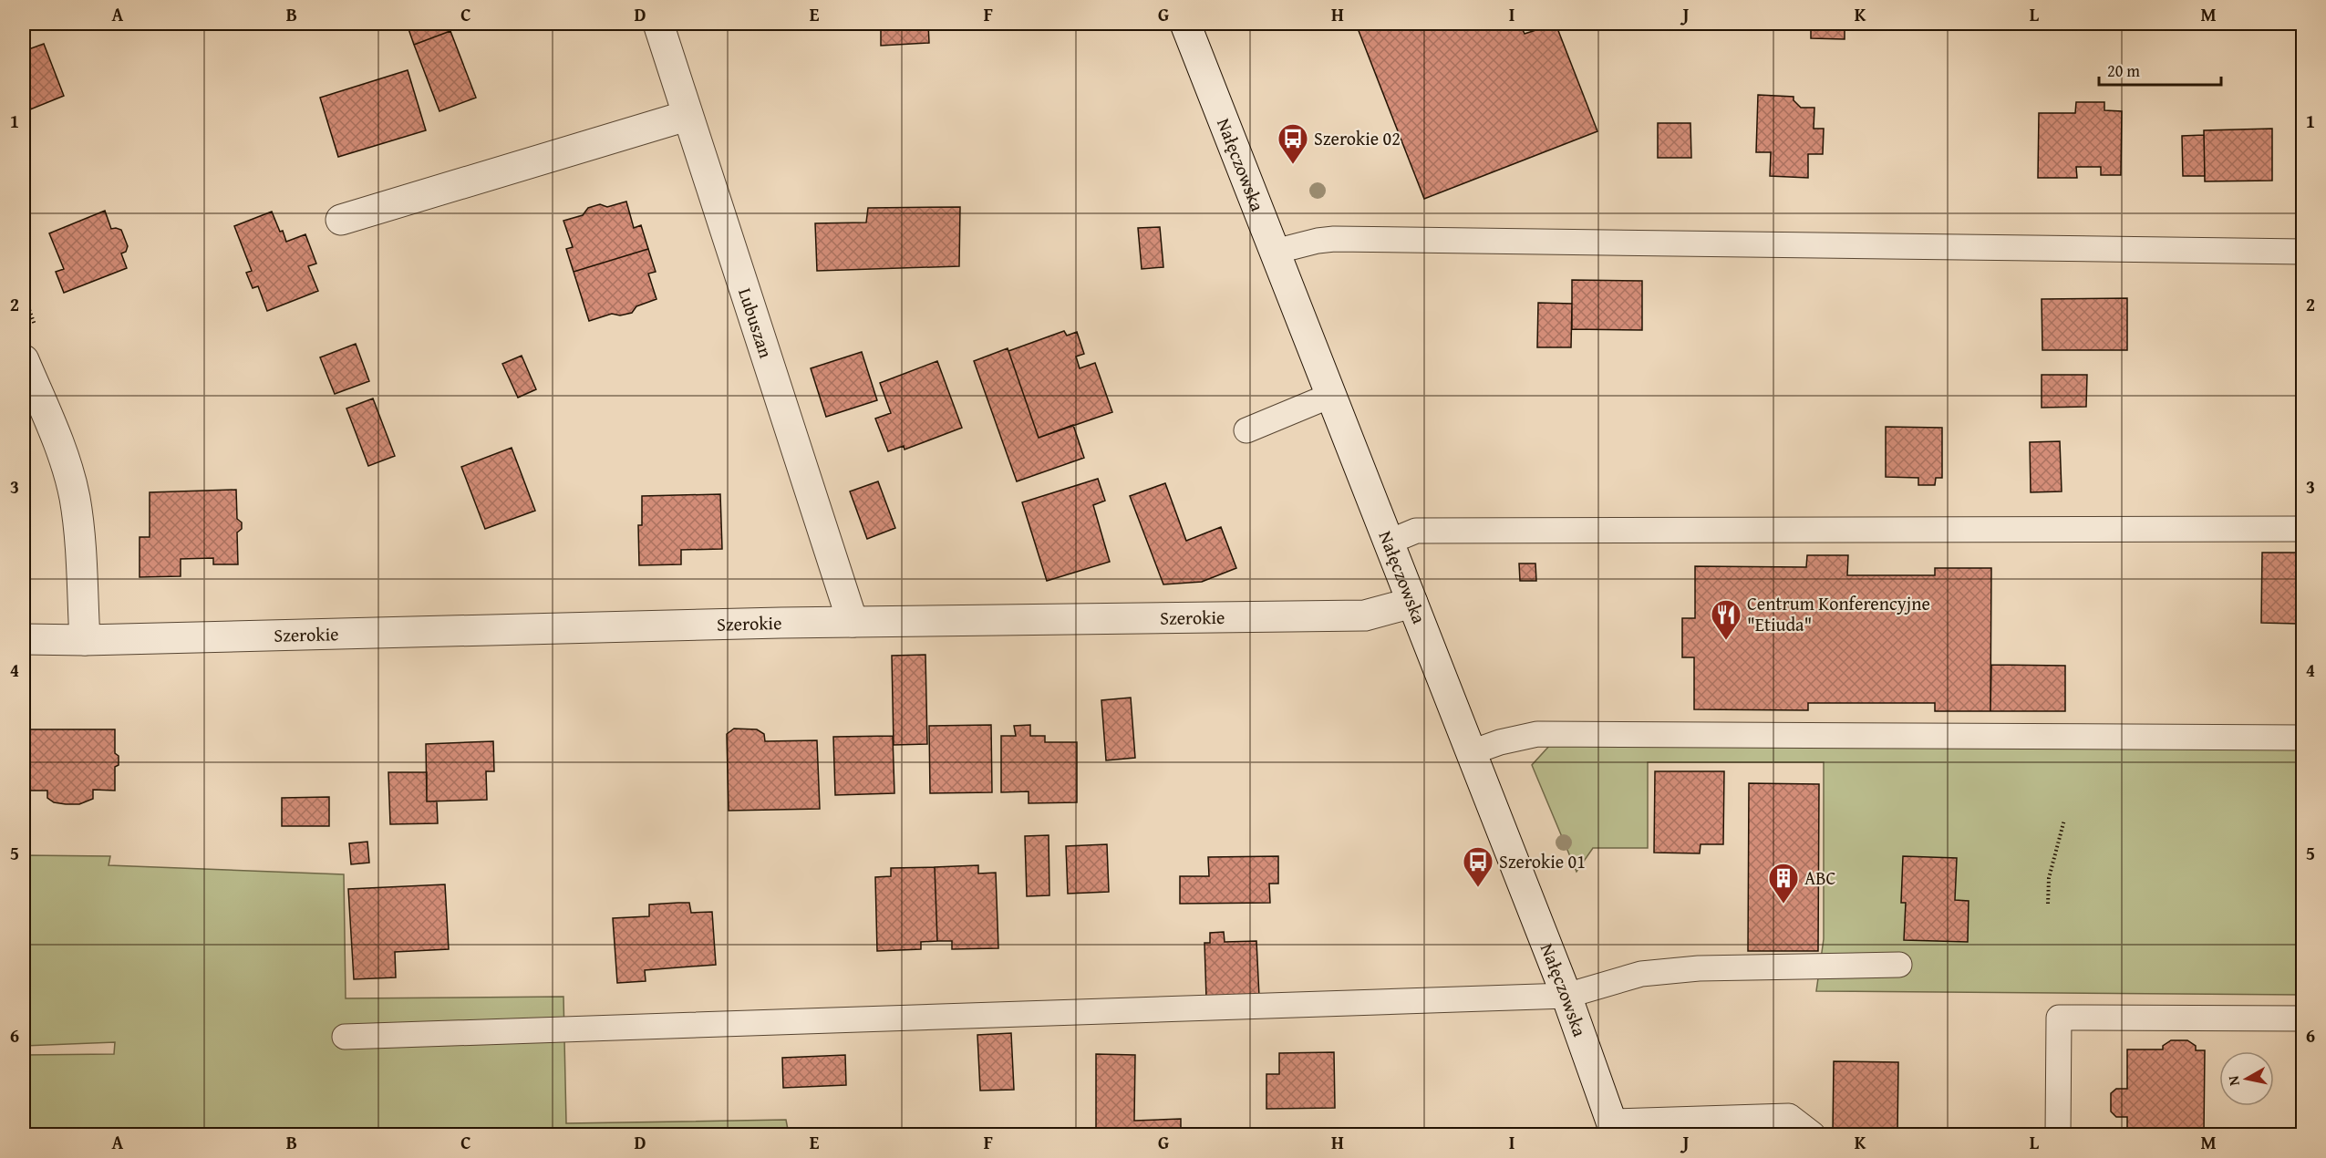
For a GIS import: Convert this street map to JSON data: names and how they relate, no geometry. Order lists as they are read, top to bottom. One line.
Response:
{"streets":{"street":["Nałęczowska","Lubuszan","Szerokie"]},"crossings":[["Nałęczowska","Szerokie"],["Lubuszan","Szerokie"]],"places":{"bus stop":["Szerokie 02","Szerokie 01"],"restaurant":["Centrum Konferencyjne \"Etiuda\""],"building":["ABC"]},"scale_bar":"20 m","north":"left","grid":{"columns":["A","B","C","D","E","F","G","H","I","J","K","L","M"],"rows":["1","2","3","4","5","6"]}}
